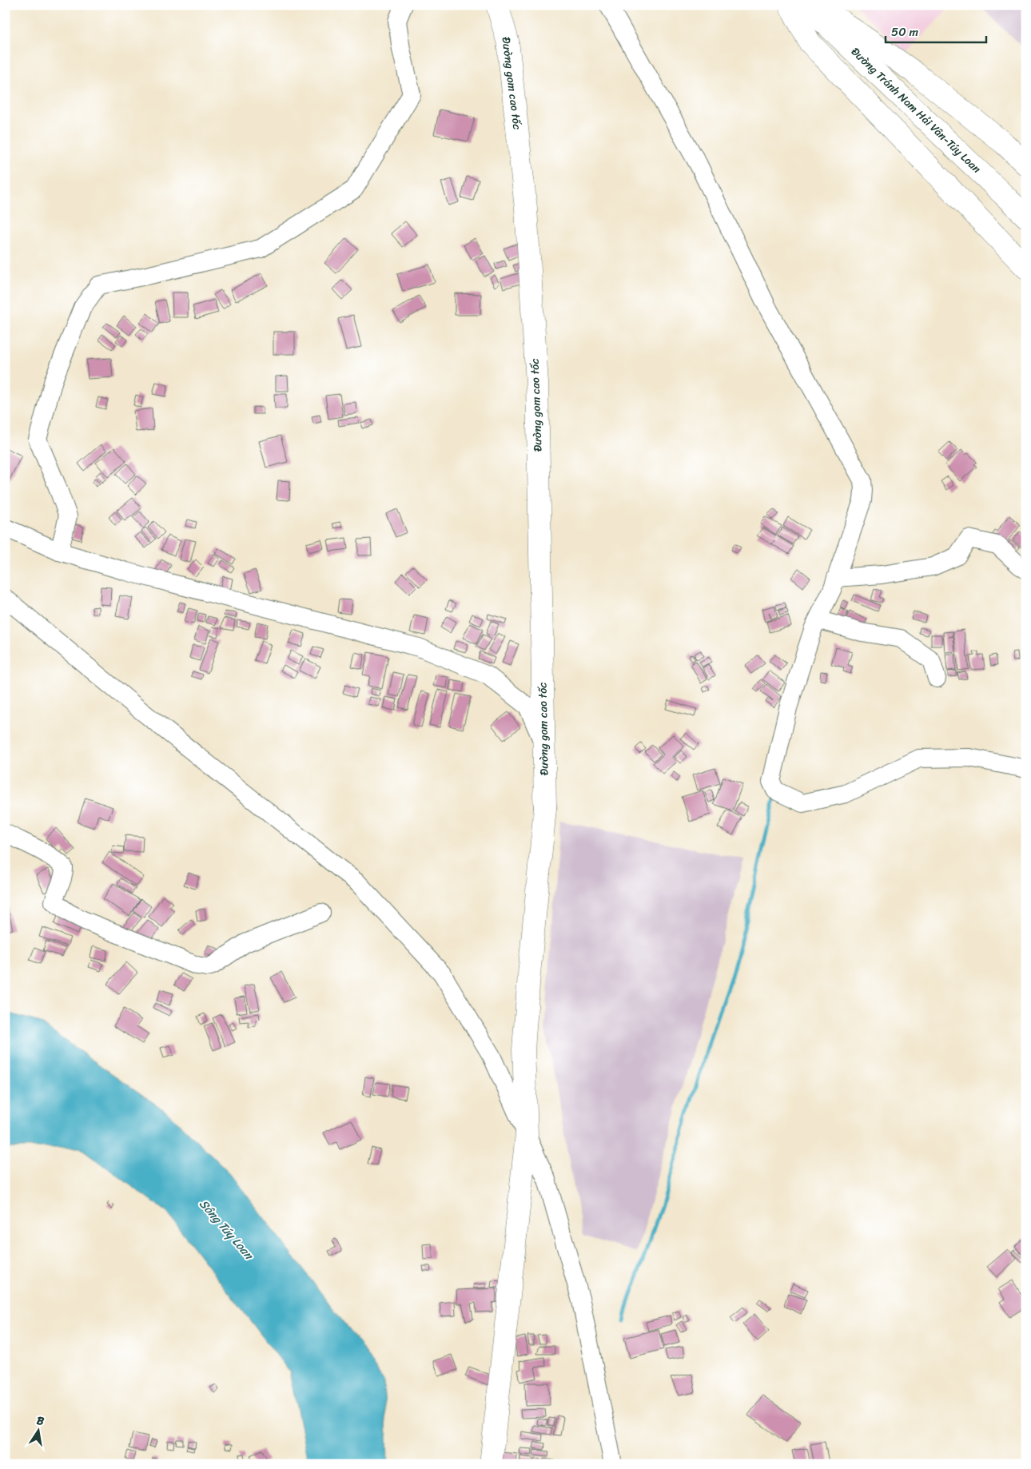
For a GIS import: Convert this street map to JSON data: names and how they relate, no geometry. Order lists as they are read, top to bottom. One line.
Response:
{"streets":{"main road":["Đường gom cao tốc","Đường Tránh Nam Hải Vân-Túy Loan"]},"water":["Sông Túy Loan"],"scale_bar":"50 m","north":"top"}
